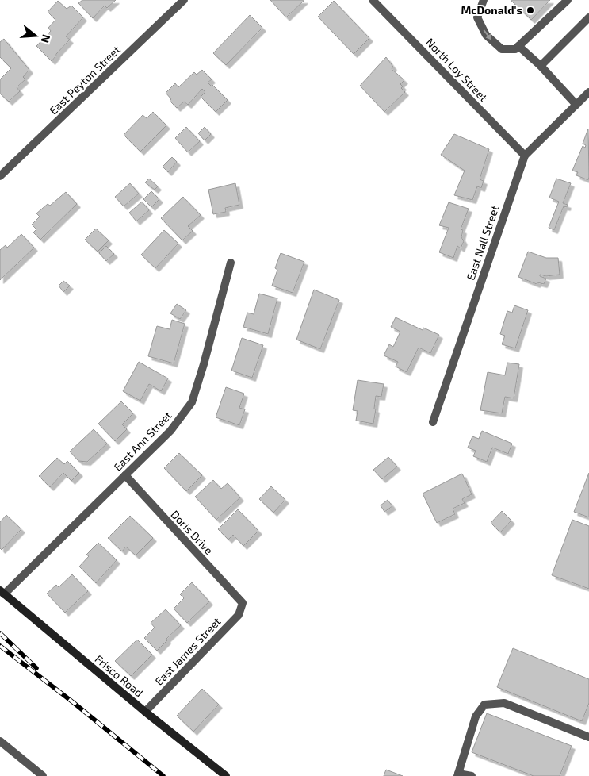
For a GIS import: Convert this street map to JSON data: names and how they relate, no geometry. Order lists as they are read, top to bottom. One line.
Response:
{"streets":{"street":["North Loy Street","East Peyton Street","East Nall Street","East Ann Street","Doris Drive","East James Street","Frisco Road"]},"crossings":[["North Loy Street","East Nall Street"],["East Ann Street","Doris Drive"],["East Ann Street","Frisco Road"],["Doris Drive","East James Street"],["East James Street","Frisco Road"]],"places":["McDonald's"],"north":"right"}
